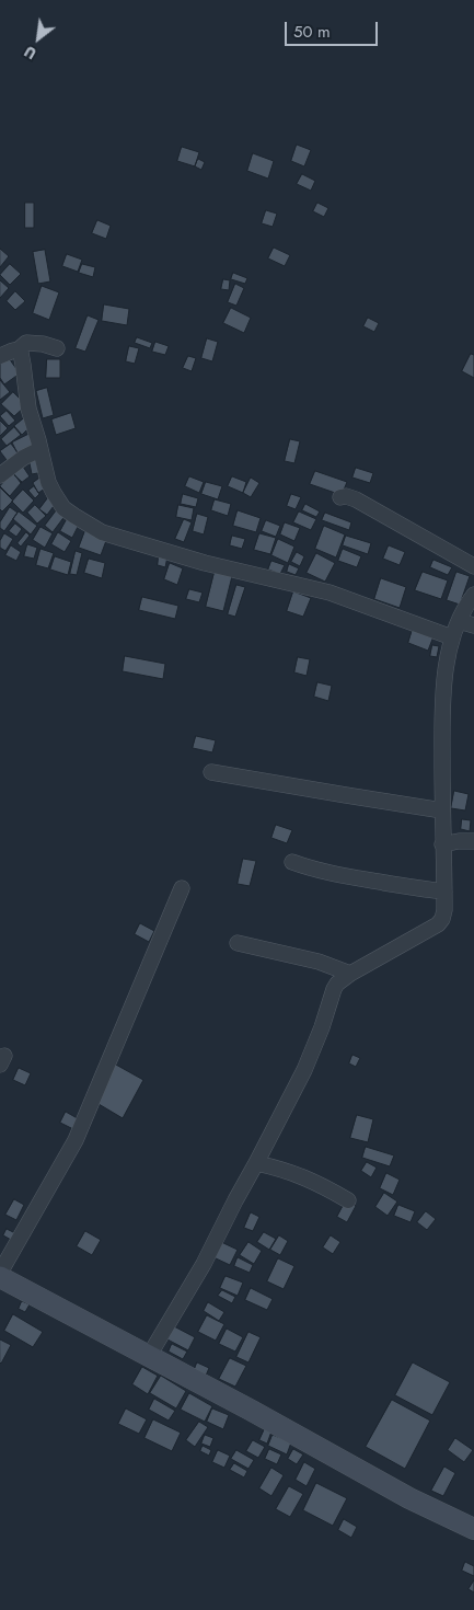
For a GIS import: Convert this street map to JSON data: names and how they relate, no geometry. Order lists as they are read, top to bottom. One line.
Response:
{"scale_bar":"50 m","north":"bottom left"}
